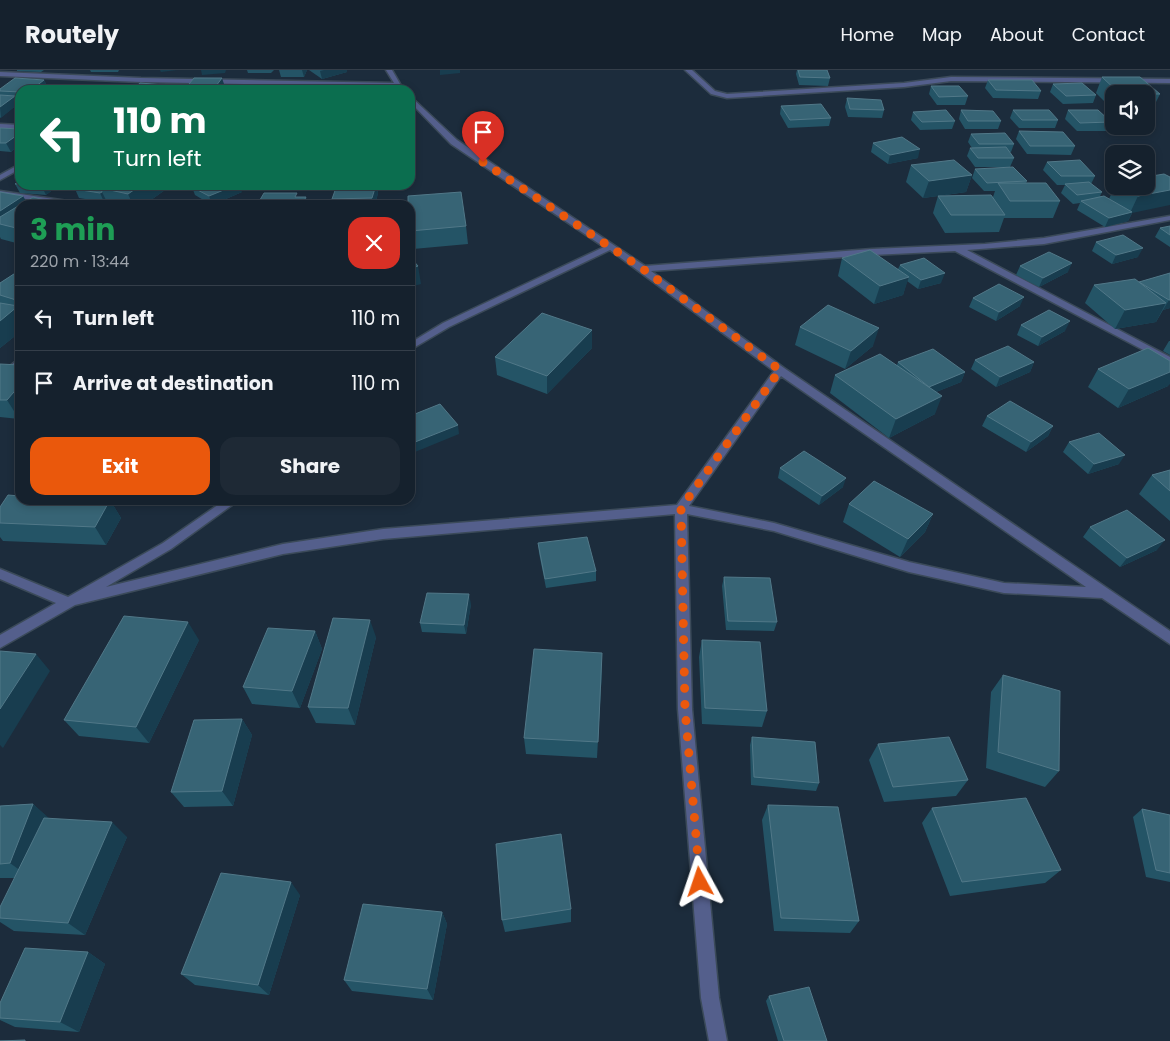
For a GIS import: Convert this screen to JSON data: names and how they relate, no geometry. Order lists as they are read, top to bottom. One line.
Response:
{"page":{"header":"Routely","nav":["Home","Map","About","Contact"],"turn":["110 m","Turn left"],"heading":["3 min","220 m · 13:44"],"list":[{"name":"Turn left","value":"110 m"},{"name":"Arrive at destination","value":"110 m"}],"buttons":["Exit","Share"]}}
